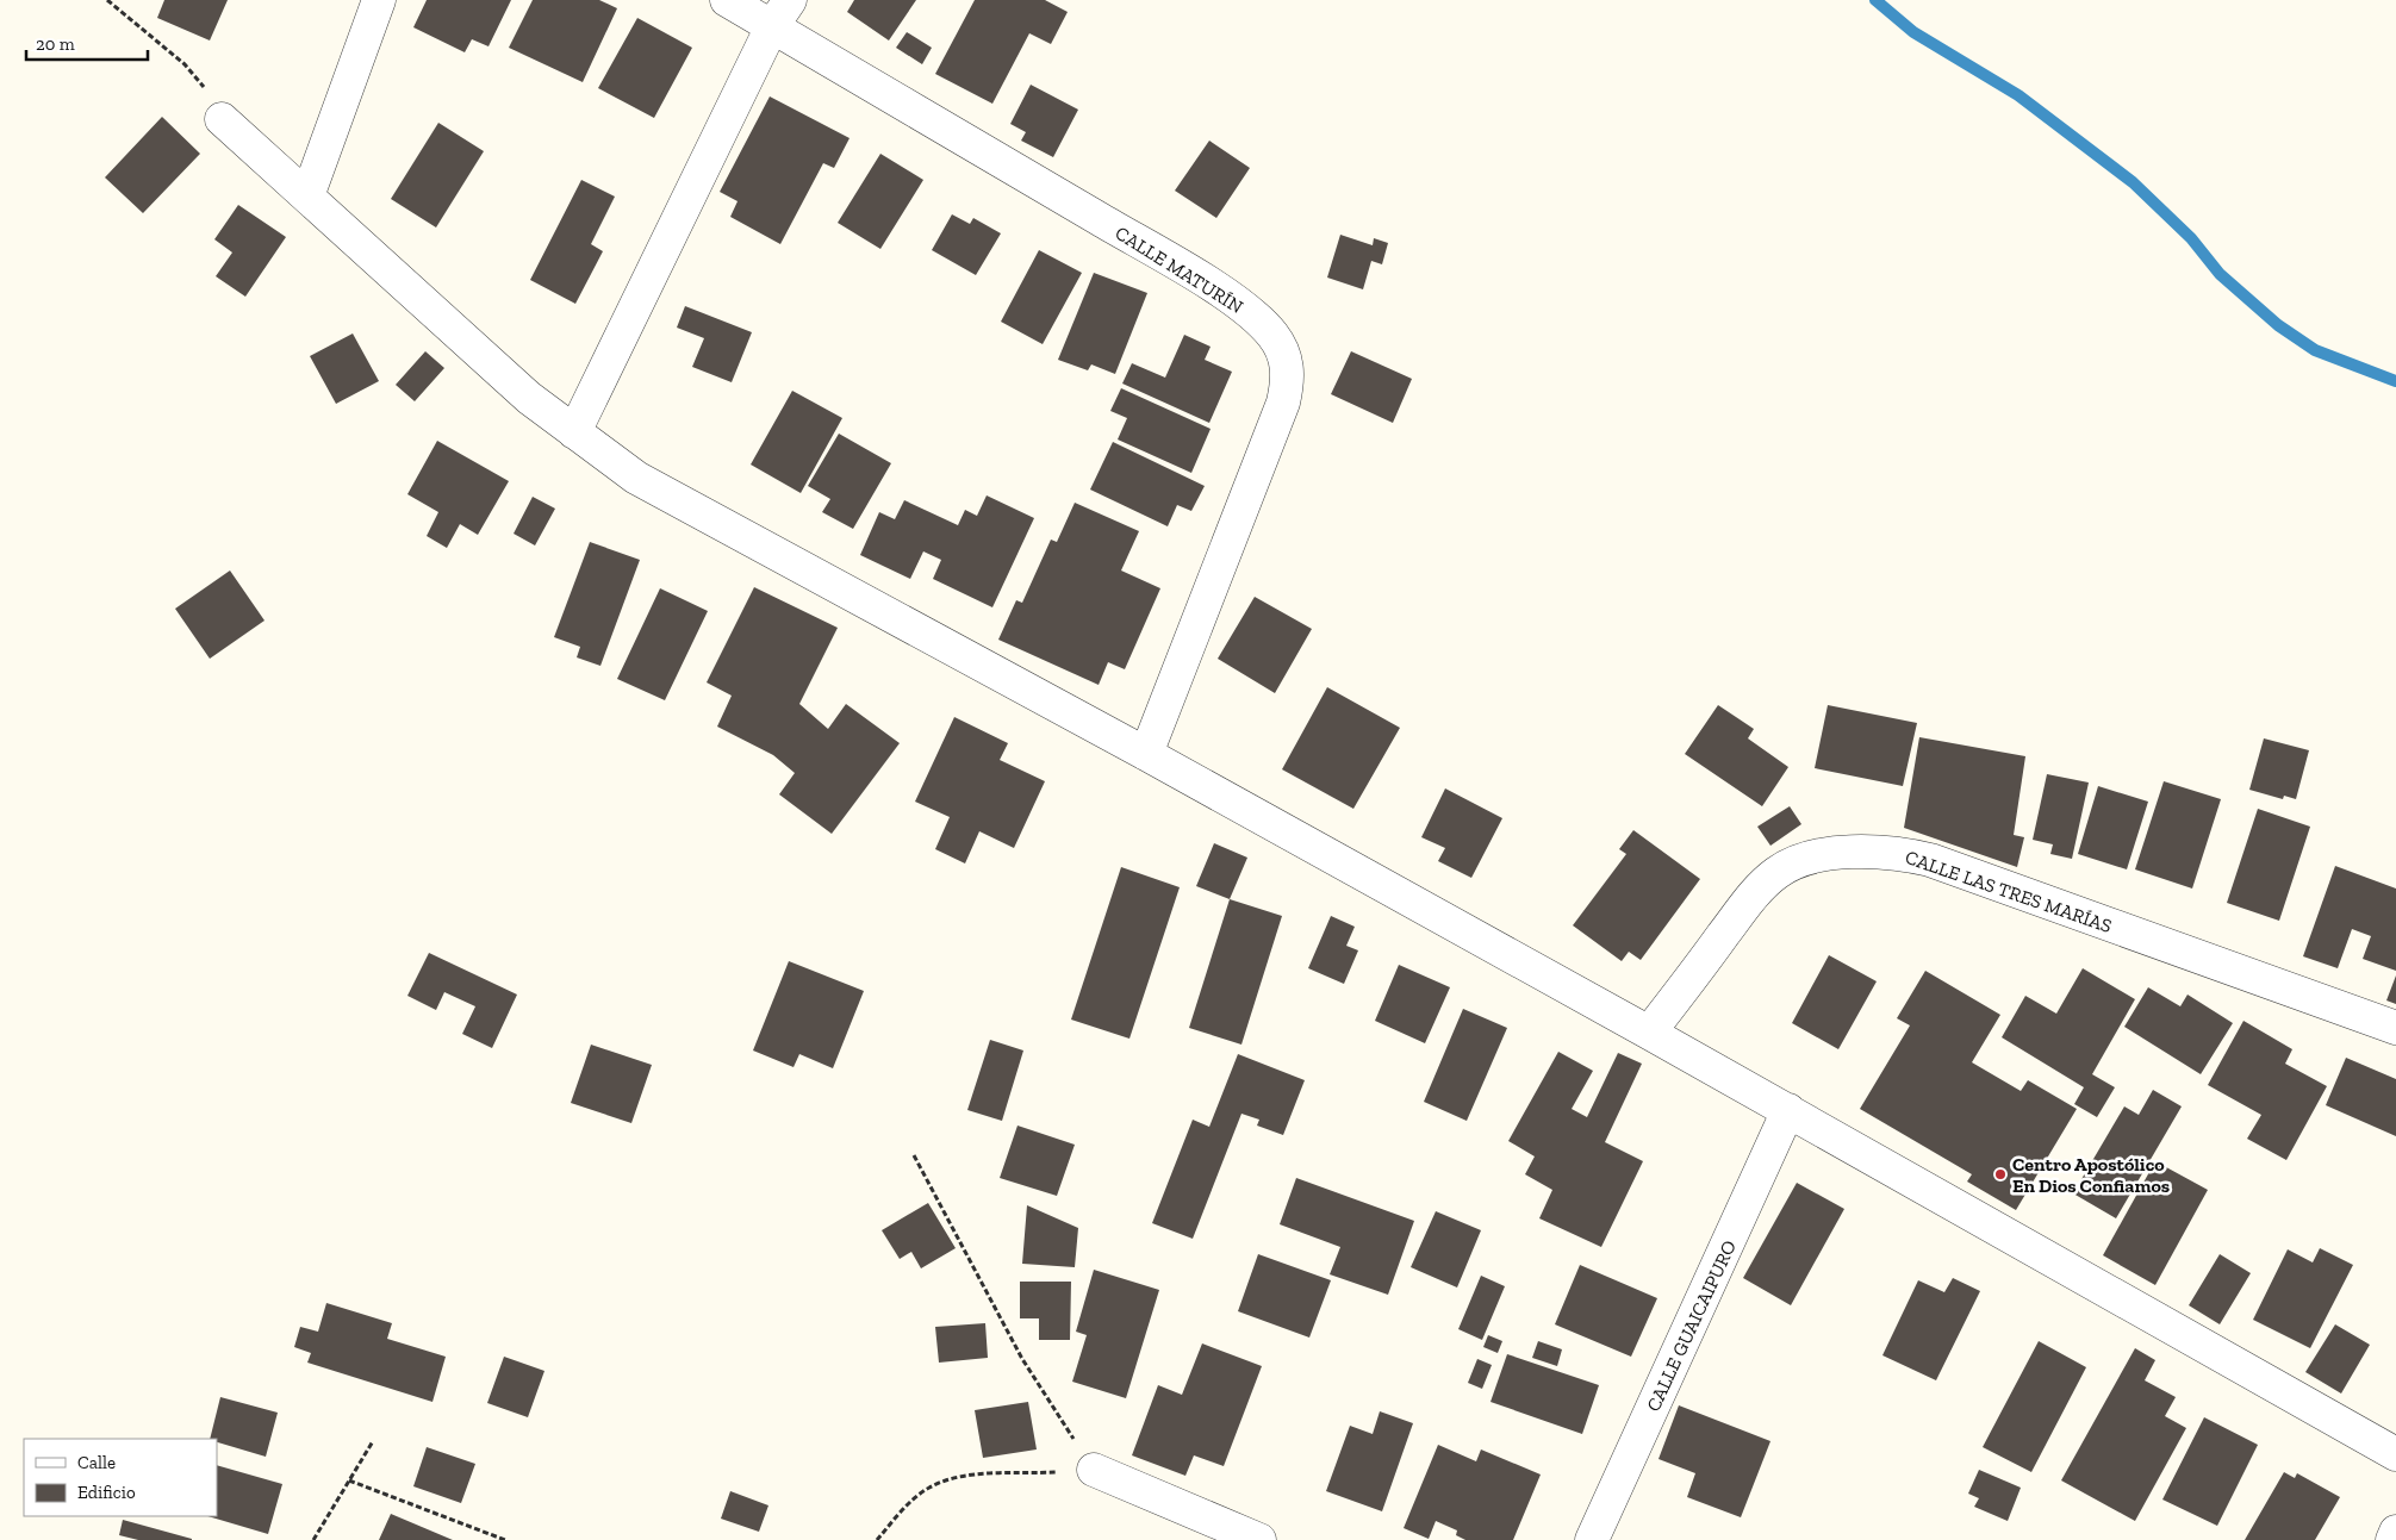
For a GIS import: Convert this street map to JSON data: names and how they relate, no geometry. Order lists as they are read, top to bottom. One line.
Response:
{"streets":{"street":["CALLE MATURÍN","CALLE LAS TRES MARÍAS","CALLE GUAICAIPURO"]},"places":["Centro Apostólico En Dios Confiamos"],"legend":["Calle","Edificio"],"scale_bar":"20 m"}
